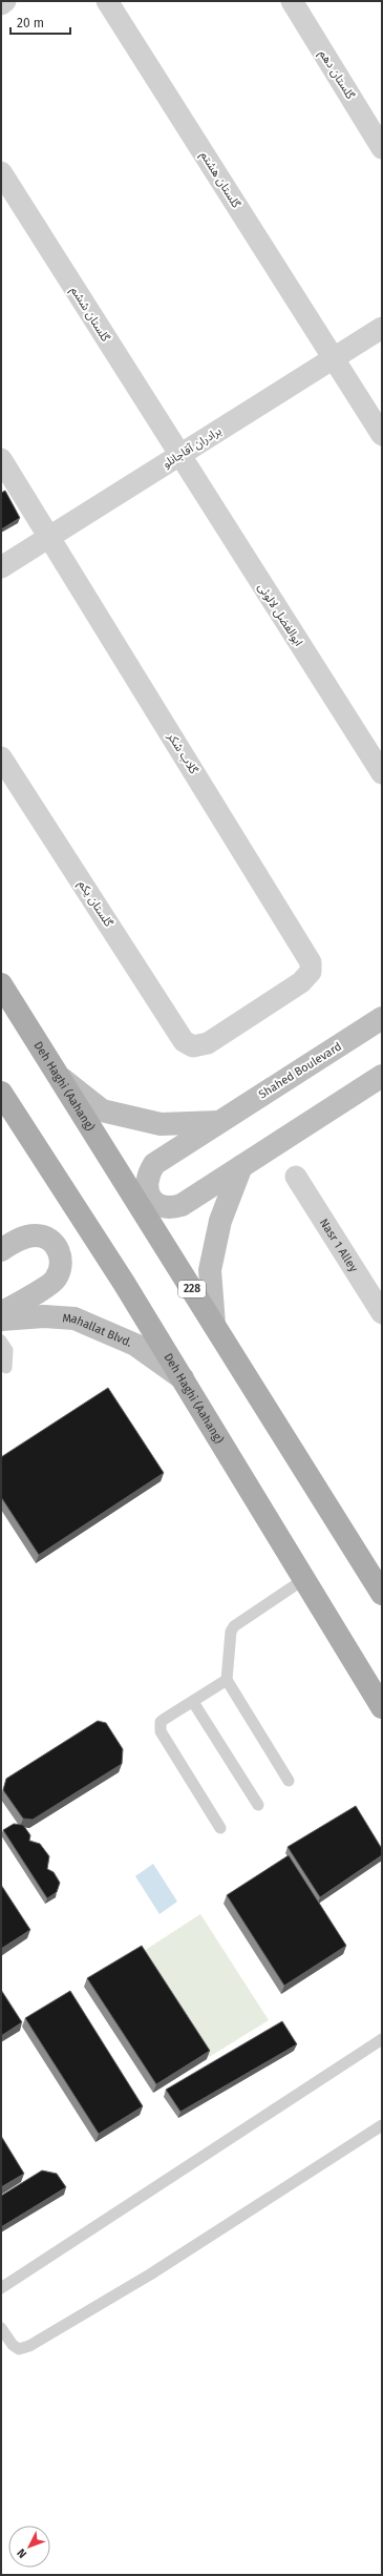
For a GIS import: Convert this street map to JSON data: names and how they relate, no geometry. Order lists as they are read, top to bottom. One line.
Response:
{"streets":{"main road":["Shahed Boulevard","Deh Haghi (Aahang)","228","Mahallat Blvd."],"street":["گلستان دهم","گلستان هشتم","گلستان ششم","برادران آقاجانلو","ابوالفضل لالوئی","گلاب شکر","گلستان یکم","Nasr 1 Alley"]},"crossings":[["گلستان هشتم","برادران آقاجانلو"],["گلستان ششم","برادران آقاجانلو"],["گلستان ششم","ابوالفضل لالوئی"],["برادران آقاجانلو","ابوالفضل لالوئی"],["برادران آقاجانلو","گلاب شکر"],["گلاب شکر","گلستان یکم"],["Deh Haghi (Aahang)","Mahallat Blvd."]],"scale_bar":"20 m","north":"bottom left"}
